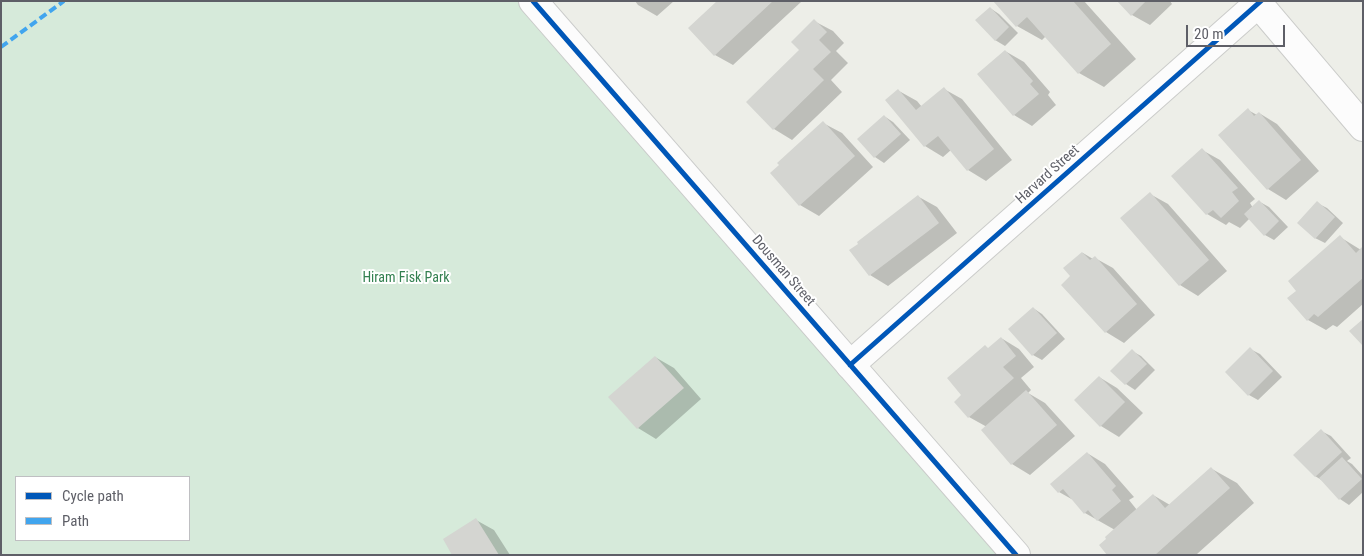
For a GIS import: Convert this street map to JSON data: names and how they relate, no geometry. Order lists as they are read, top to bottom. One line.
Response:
{"streets":{"street":["Harvard Street","Dousman Street"]},"crossings":[["Harvard Street","Dousman Street"]],"parks":["Hiram Fisk Park"],"legend":["Cycle path","Path"],"scale_bar":"20 m"}
